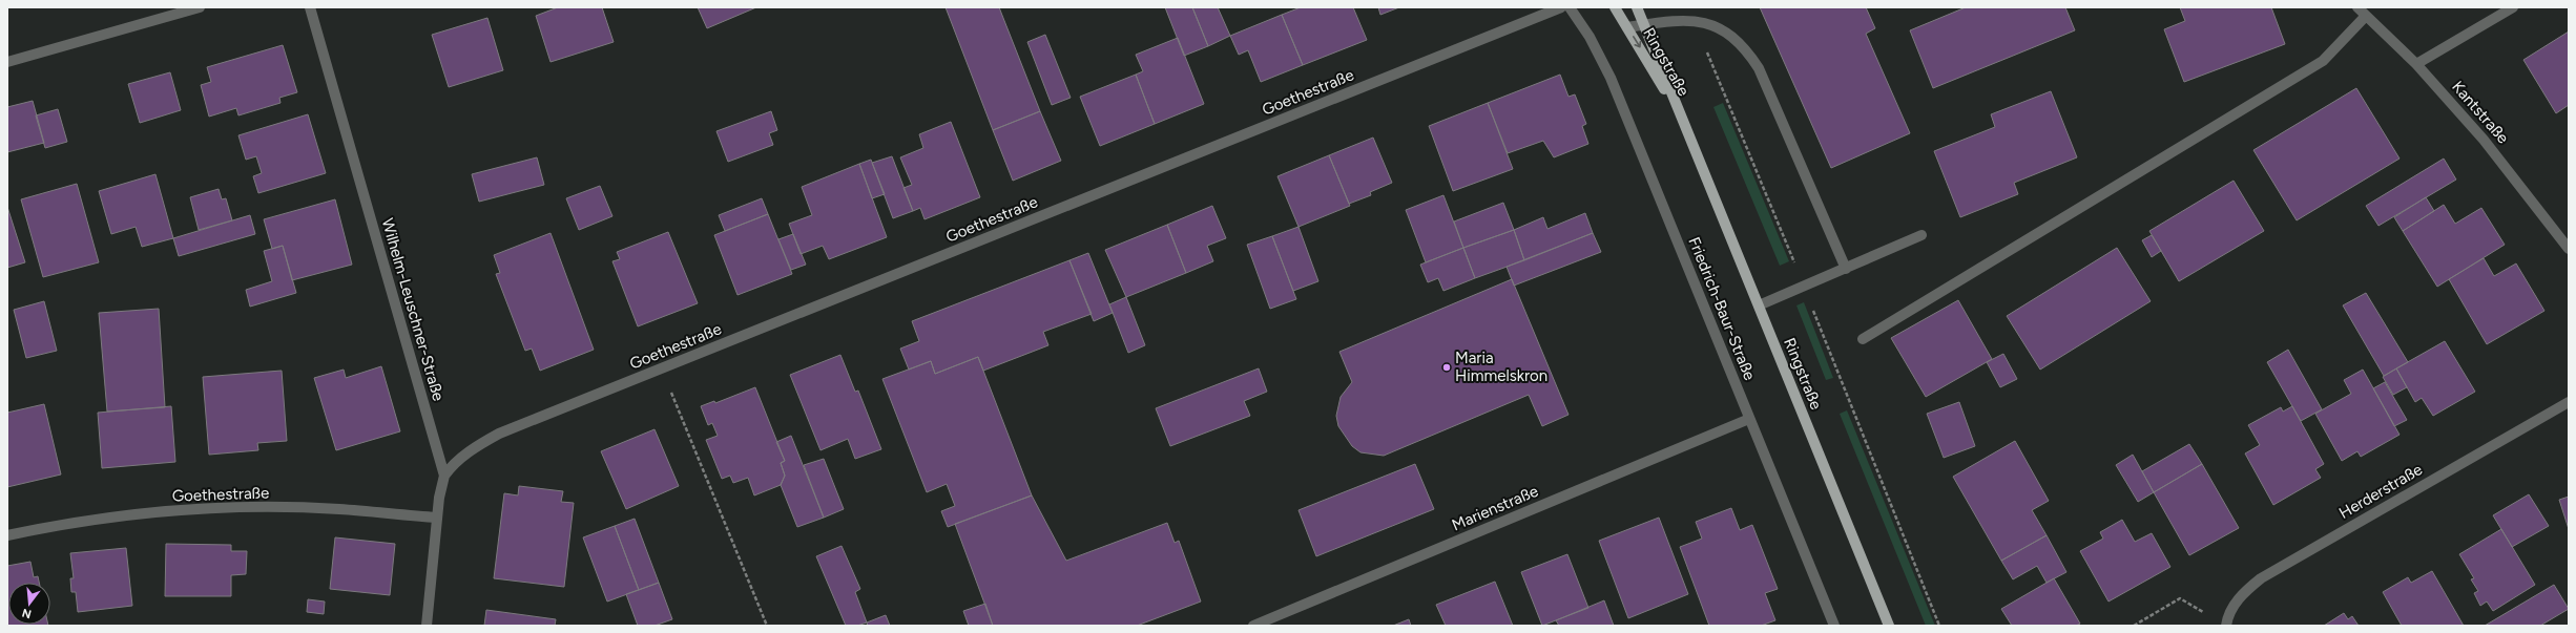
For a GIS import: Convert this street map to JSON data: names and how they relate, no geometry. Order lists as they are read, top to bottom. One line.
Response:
{"streets":{"main road":["Ringstraße"],"street":["Goethestraße","Kantstraße","Friedrich-Baur-Straße","Wilhelm-Leuschner-Straße","Herderstraße","Marienstraße"]},"crossings":[["Goethestraße","Wilhelm-Leuschner-Straße"],["Friedrich-Baur-Straße","Marienstraße"]],"places":["Maria Himmelskron"],"north":"bottom"}
